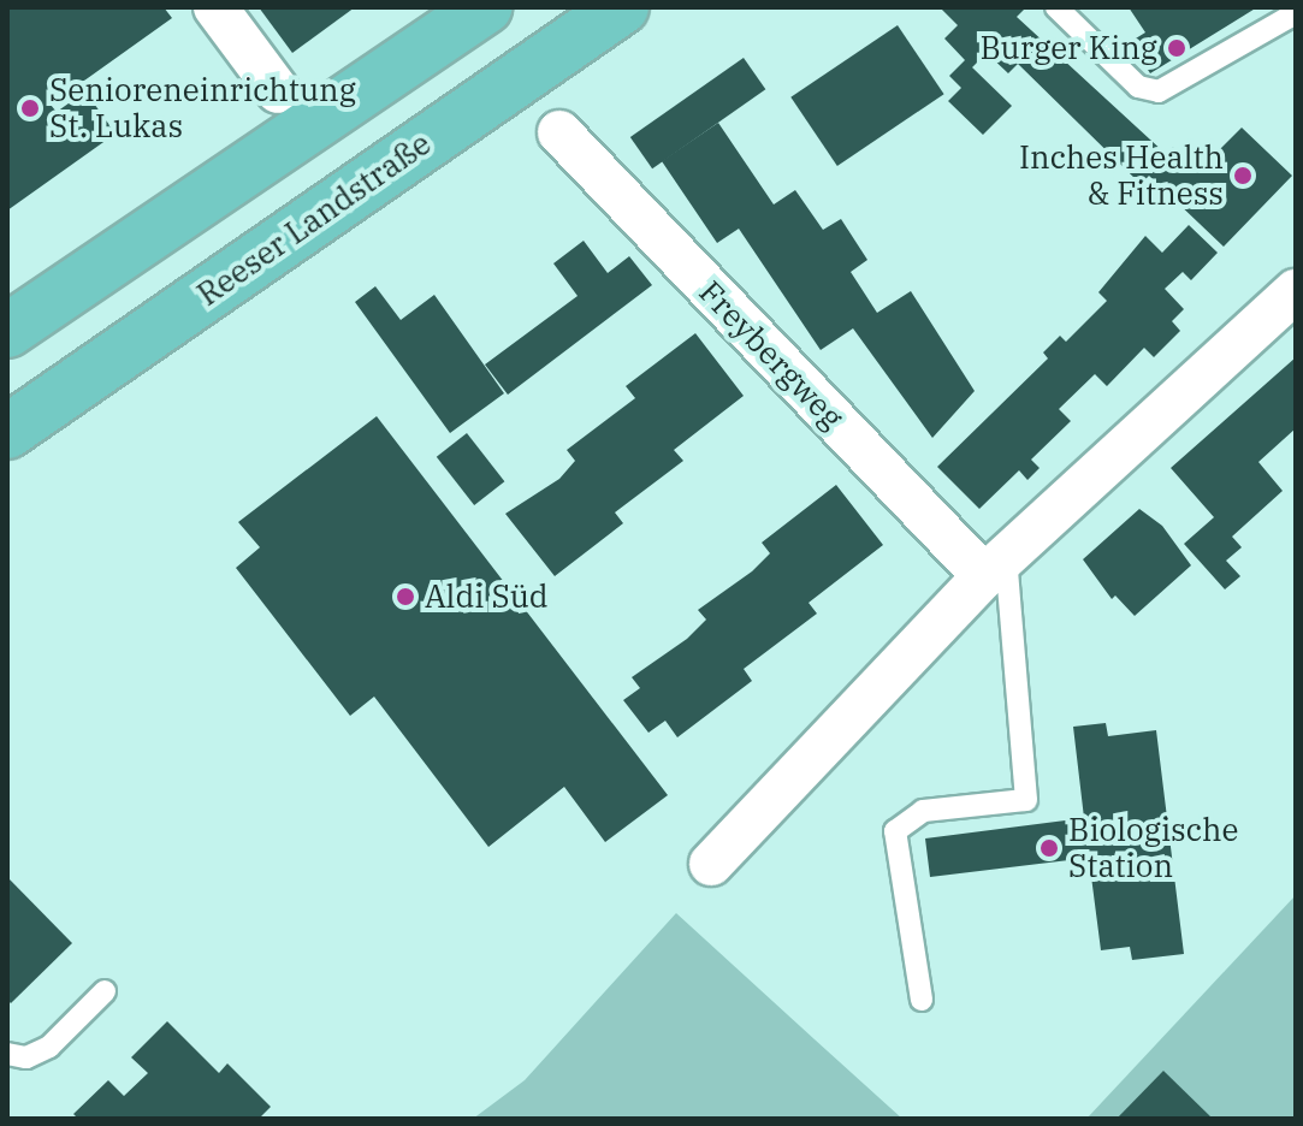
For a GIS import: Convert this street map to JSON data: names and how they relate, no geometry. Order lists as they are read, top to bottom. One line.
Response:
{"streets":{"main road":["Reeser Landstraße"],"street":["Freybergweg"]},"places":["Burger King","Senioreneinrichtung St. Lukas","Inches Health & Fitness","Aldi Süd","Biologische Station"]}
